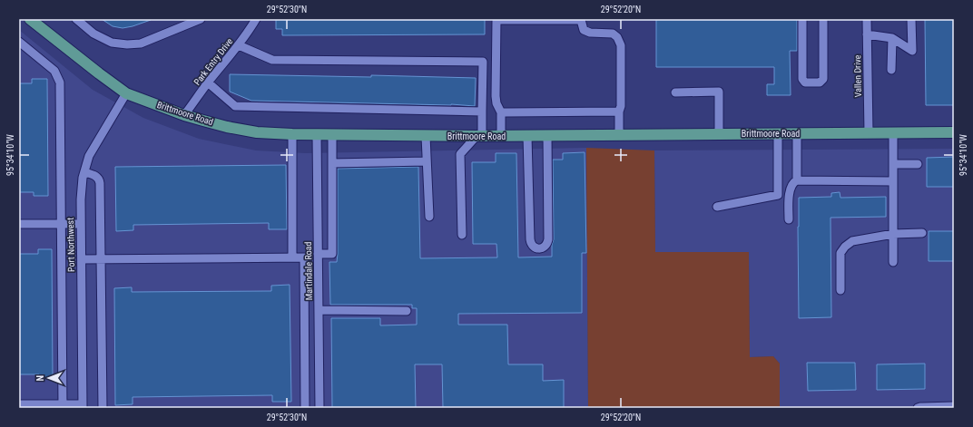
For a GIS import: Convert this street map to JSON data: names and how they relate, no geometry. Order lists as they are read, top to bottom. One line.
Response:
{"streets":{"main road":["Brittmoore Road"],"street":["Park Entry Drive","Vallen Drive","Port Northwest","Martindale Road"]},"crossings":[["Park Entry Drive","Brittmoore Road"],["Vallen Drive","Brittmoore Road"],["Brittmoore Road","Port Northwest"],["Brittmoore Road","Martindale Road"]],"north":"left","coordinates":["29°52'30\"N","29°52'20\"N","95°34'10\"W"]}
